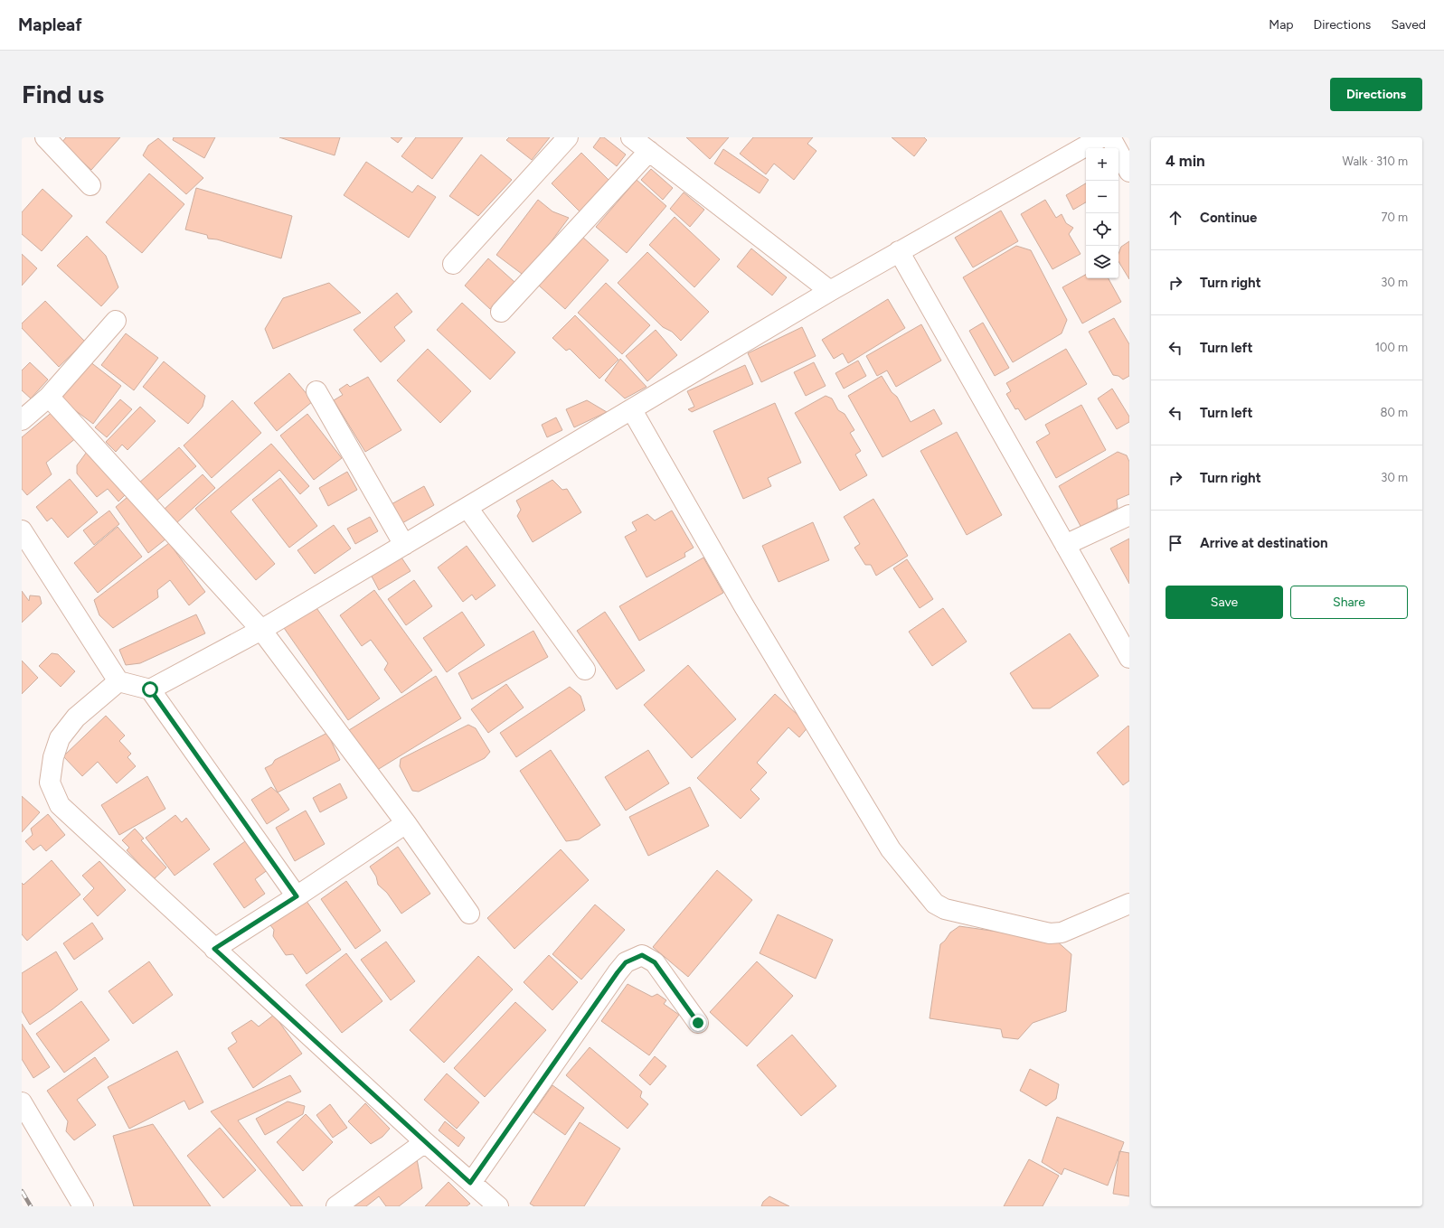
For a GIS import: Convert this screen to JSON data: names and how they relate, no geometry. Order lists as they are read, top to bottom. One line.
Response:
{"page":{"header":"Mapleaf","nav":["Map","Directions","Saved"],"buttons":["Directions",["Save","Share"]],"title":"Find us","heading":["4 min","Walk · 310 m"],"map_buttons":["+","−"],"list":[["Continue","70 m"],["Turn right","30 m"],["Turn left","100 m"],["Turn left","80 m"],["Turn right","30 m"],"Arrive at destination"]}}
